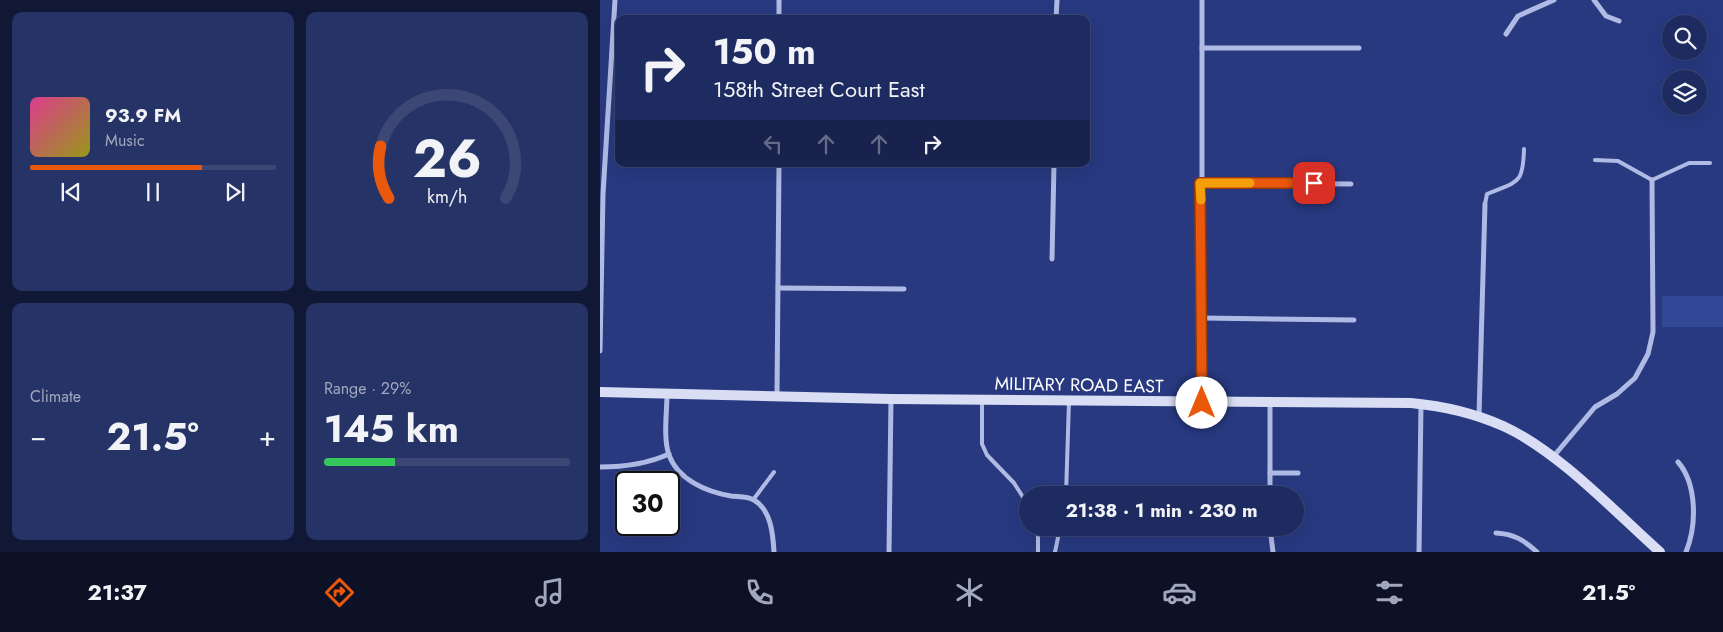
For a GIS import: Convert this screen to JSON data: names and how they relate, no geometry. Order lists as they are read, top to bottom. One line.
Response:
{"streets":{"street":["MILITARY ROAD EAST"]},"page":{"turn":["150 m","158th Street Court East"],"song":["93.9 FM","Music"],"tile":["Climate",["Range · 29%","145 km"]],"heat":["−","21.5°","+"],"limit":"30","trip":"21:38 · 1 min · 230 m","tabs":["21:37","21.5°"],"gauge":["26","km/h"]}}
